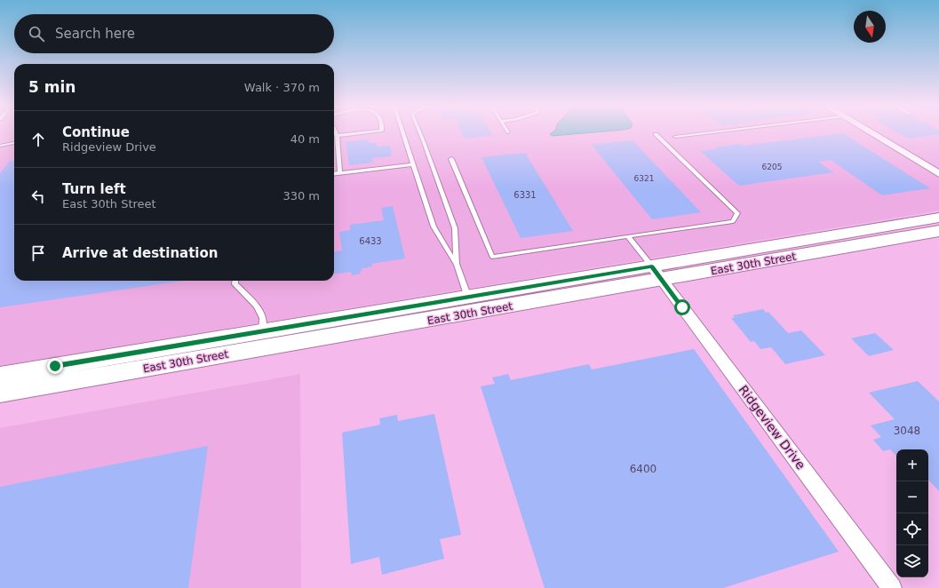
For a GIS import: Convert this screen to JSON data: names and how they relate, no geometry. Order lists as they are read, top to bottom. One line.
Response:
{"streets":{"main road":["East 30th Street"],"street":["Ridgeview Drive"]},"crossings":[["East 30th Street","Ridgeview Drive"]],"house_numbers":["6205","6321","6331","6433","3048","6400"],"north":"bottom","page":{"search":"Search here","heading":["5 min","Walk · 370 m"],"list":[["Continue","Ridgeview Drive","40 m"],["Turn left","East 30th Street","330 m"],"Arrive at destination"],"map_buttons":["+","−"]}}
